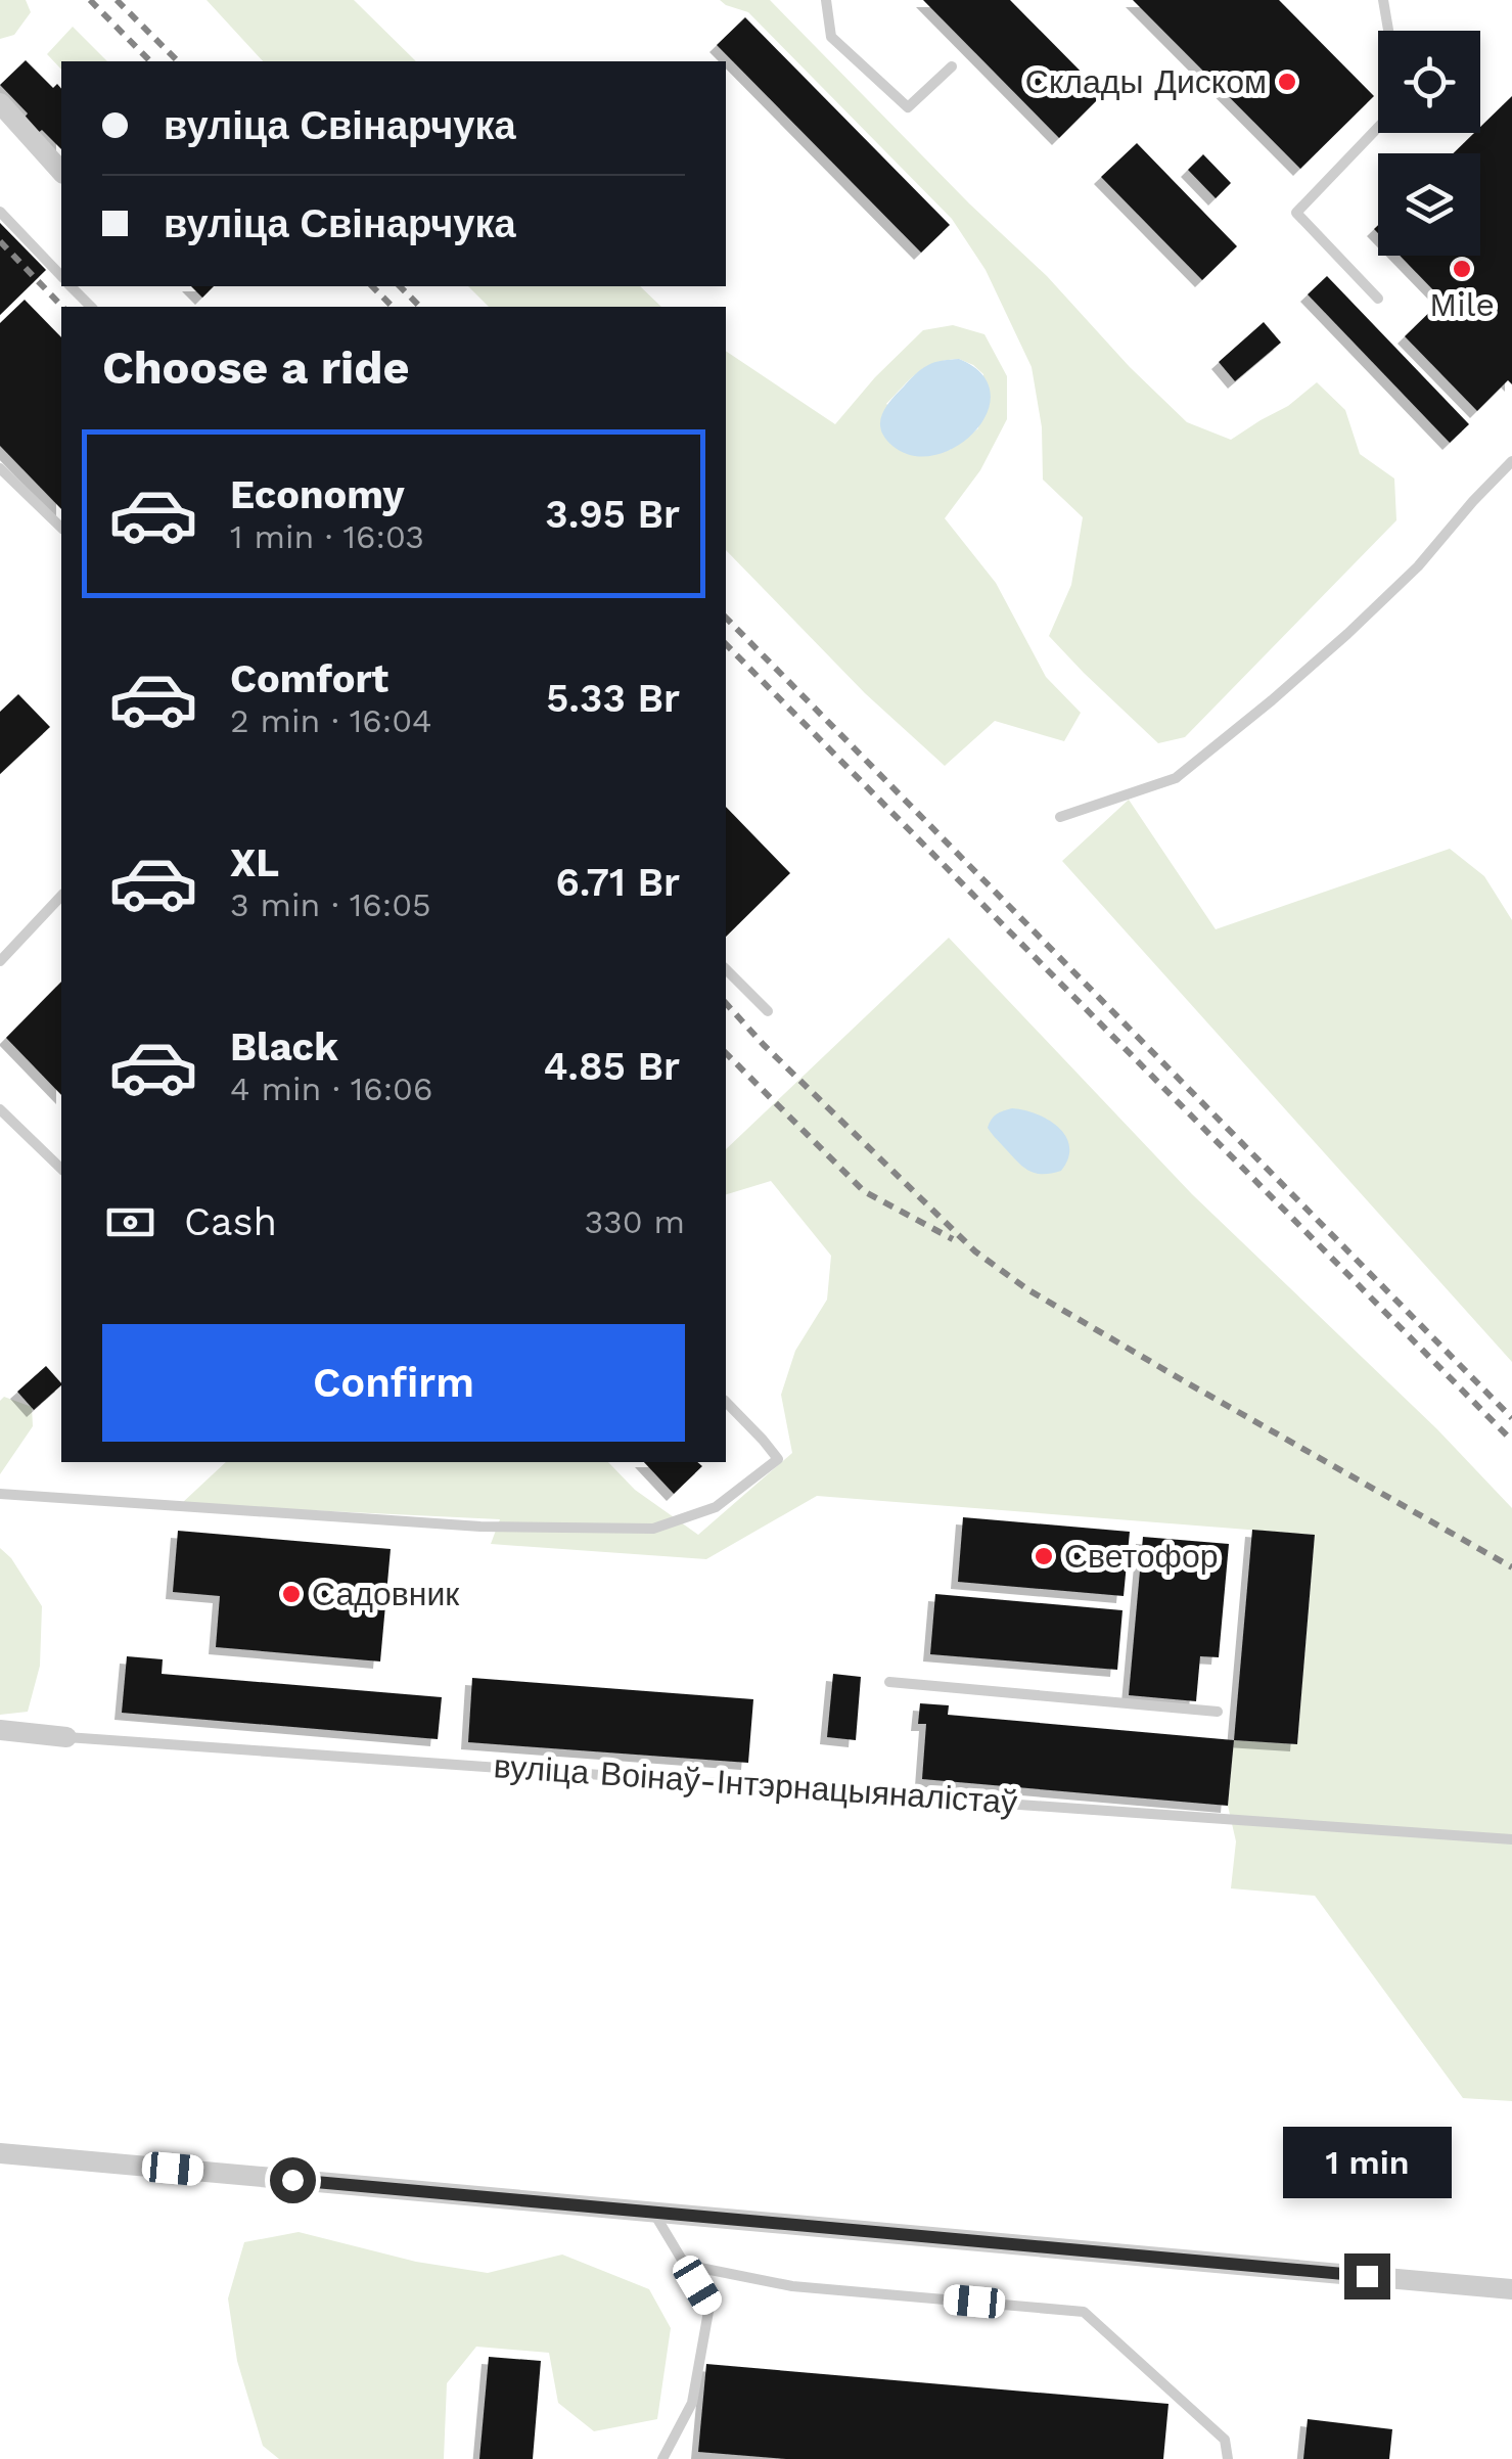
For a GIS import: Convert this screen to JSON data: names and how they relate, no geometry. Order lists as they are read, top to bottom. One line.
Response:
{"streets":{"street":["вуліца Воінаў-Інтэрнацыяналістаў"]},"places":["Склады Диском","Mile","Светофор","Садовник"],"page":{"banner":["вуліца Свінарчука","вуліца Свінарчука"],"heading":"Choose a ride","list":[{"name":"Economy","note":"1 min · 16:03","value":"3.95 Br"},{"name":"Comfort","note":"2 min · 16:04","value":"5.33 Br"},{"name":"XL","note":"3 min · 16:05","value":"6.71 Br"},{"name":"Black","note":"4 min · 16:06","value":"4.85 Br"}],"pay":["Cash","330 m"],"buttons":"Confirm","bubble":"1 min"}}
